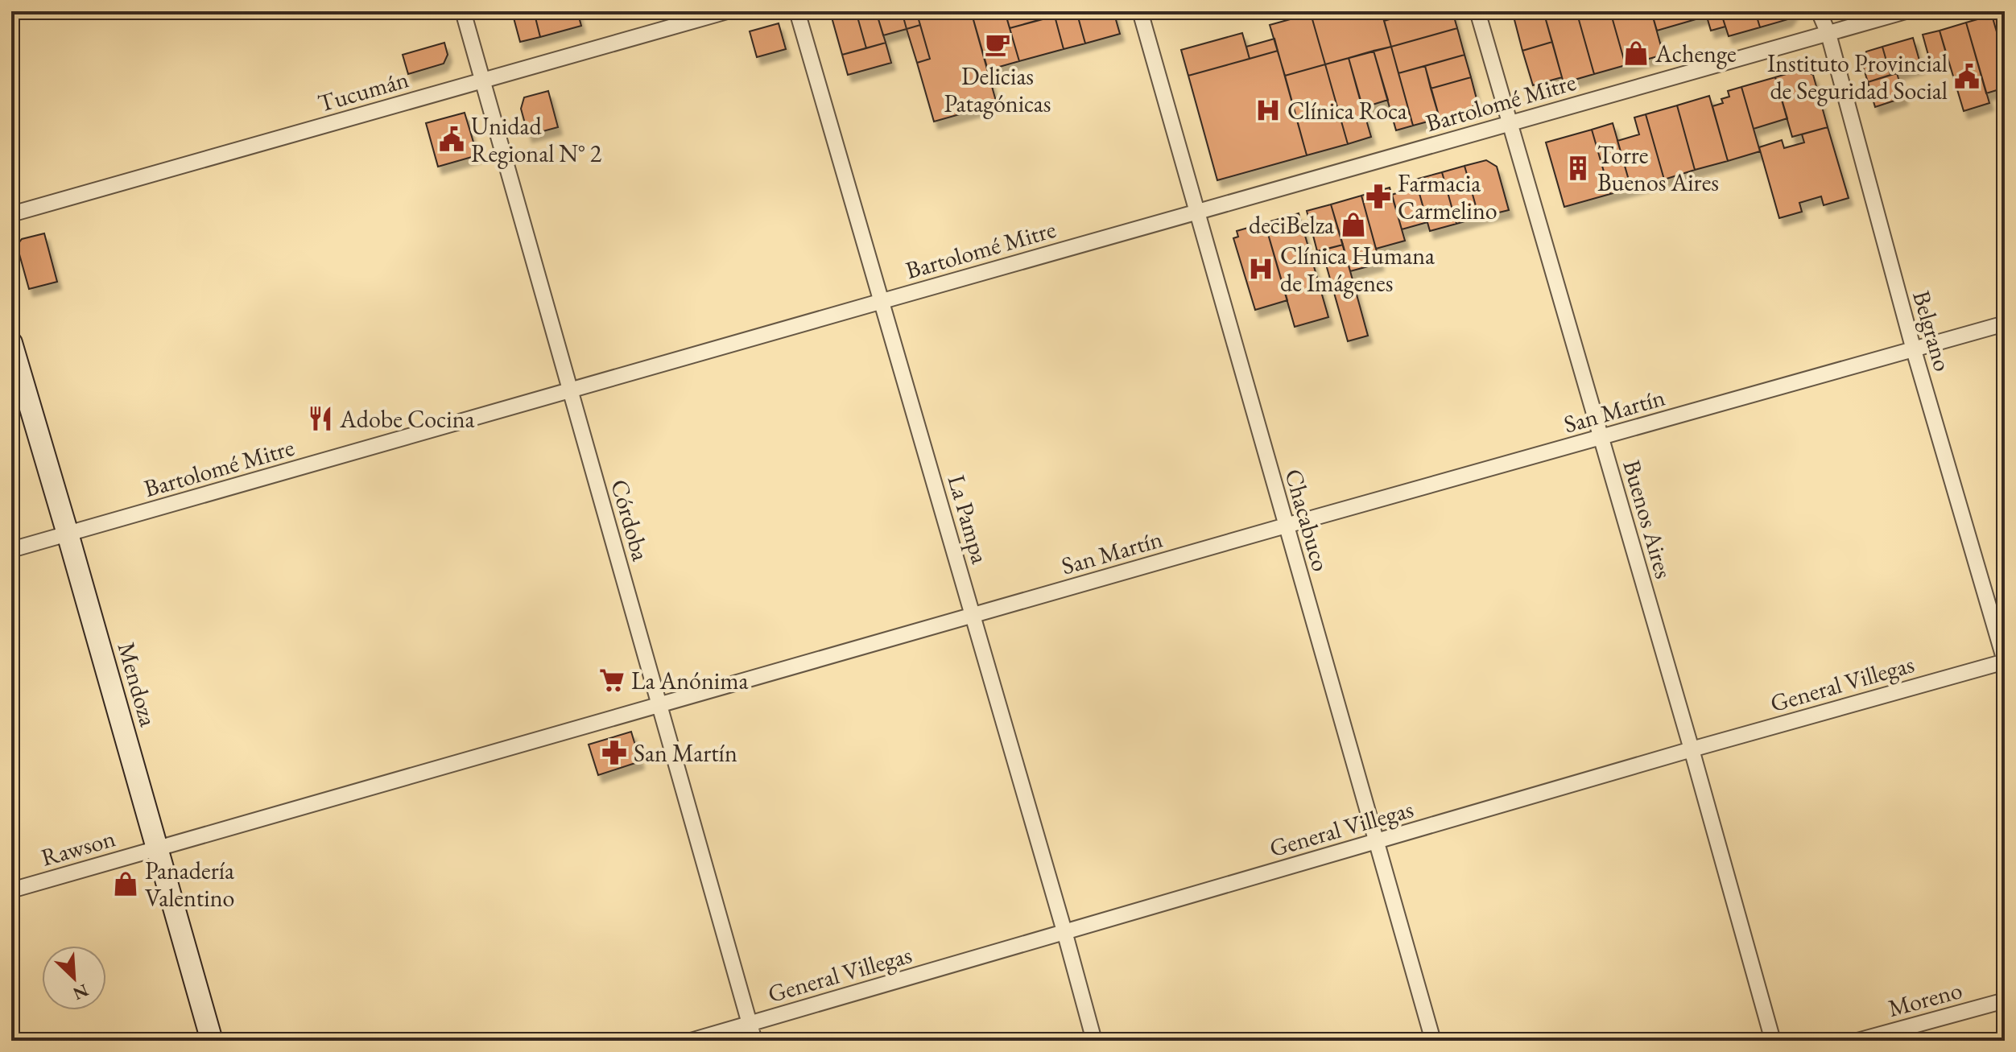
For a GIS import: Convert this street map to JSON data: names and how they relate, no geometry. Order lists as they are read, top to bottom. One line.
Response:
{"streets":{"main road":["Mendoza"],"street":["Tucumán","Bartolomé Mitre","Belgrano","San Martín","La Pampa","Buenos Aires","Córdoba","Chacabuco","General Villegas","Rawson","Moreno"]},"crossings":[["Tucumán","Córdoba"],["Bartolomé Mitre","Belgrano"],["Bartolomé Mitre","La Pampa"],["Bartolomé Mitre","Buenos Aires"],["Bartolomé Mitre","Córdoba"],["Bartolomé Mitre","Chacabuco"],["Bartolomé Mitre","Mendoza"],["Belgrano","San Martín"],["Belgrano","General Villegas"],["San Martín","La Pampa"],["San Martín","Buenos Aires"],["San Martín","Córdoba"],["San Martín","Chacabuco"],["San Martín","Mendoza"],["San Martín","Rawson"],["La Pampa","General Villegas"],["Buenos Aires","General Villegas"],["Córdoba","General Villegas"],["Chacabuco","General Villegas"],["Mendoza","Rawson"]],"places":{"cafe":["Delicias Patagónicas"],"shop":["Achenge","deciBelza","Panadería Valentino"],"public building":["Instituto Provincial de Seguridad Social","Unidad Regional N° 2"],"hospital":["Clínica Roca","Clínica Humana de Imágenes"],"building":["Torre Buenos Aires"],"pharmacy":["Farmacia Carmelino","San Martín"],"restaurant":["Adobe Cocina"],"supermarket":["La Anónima"]},"north":"bottom right"}
